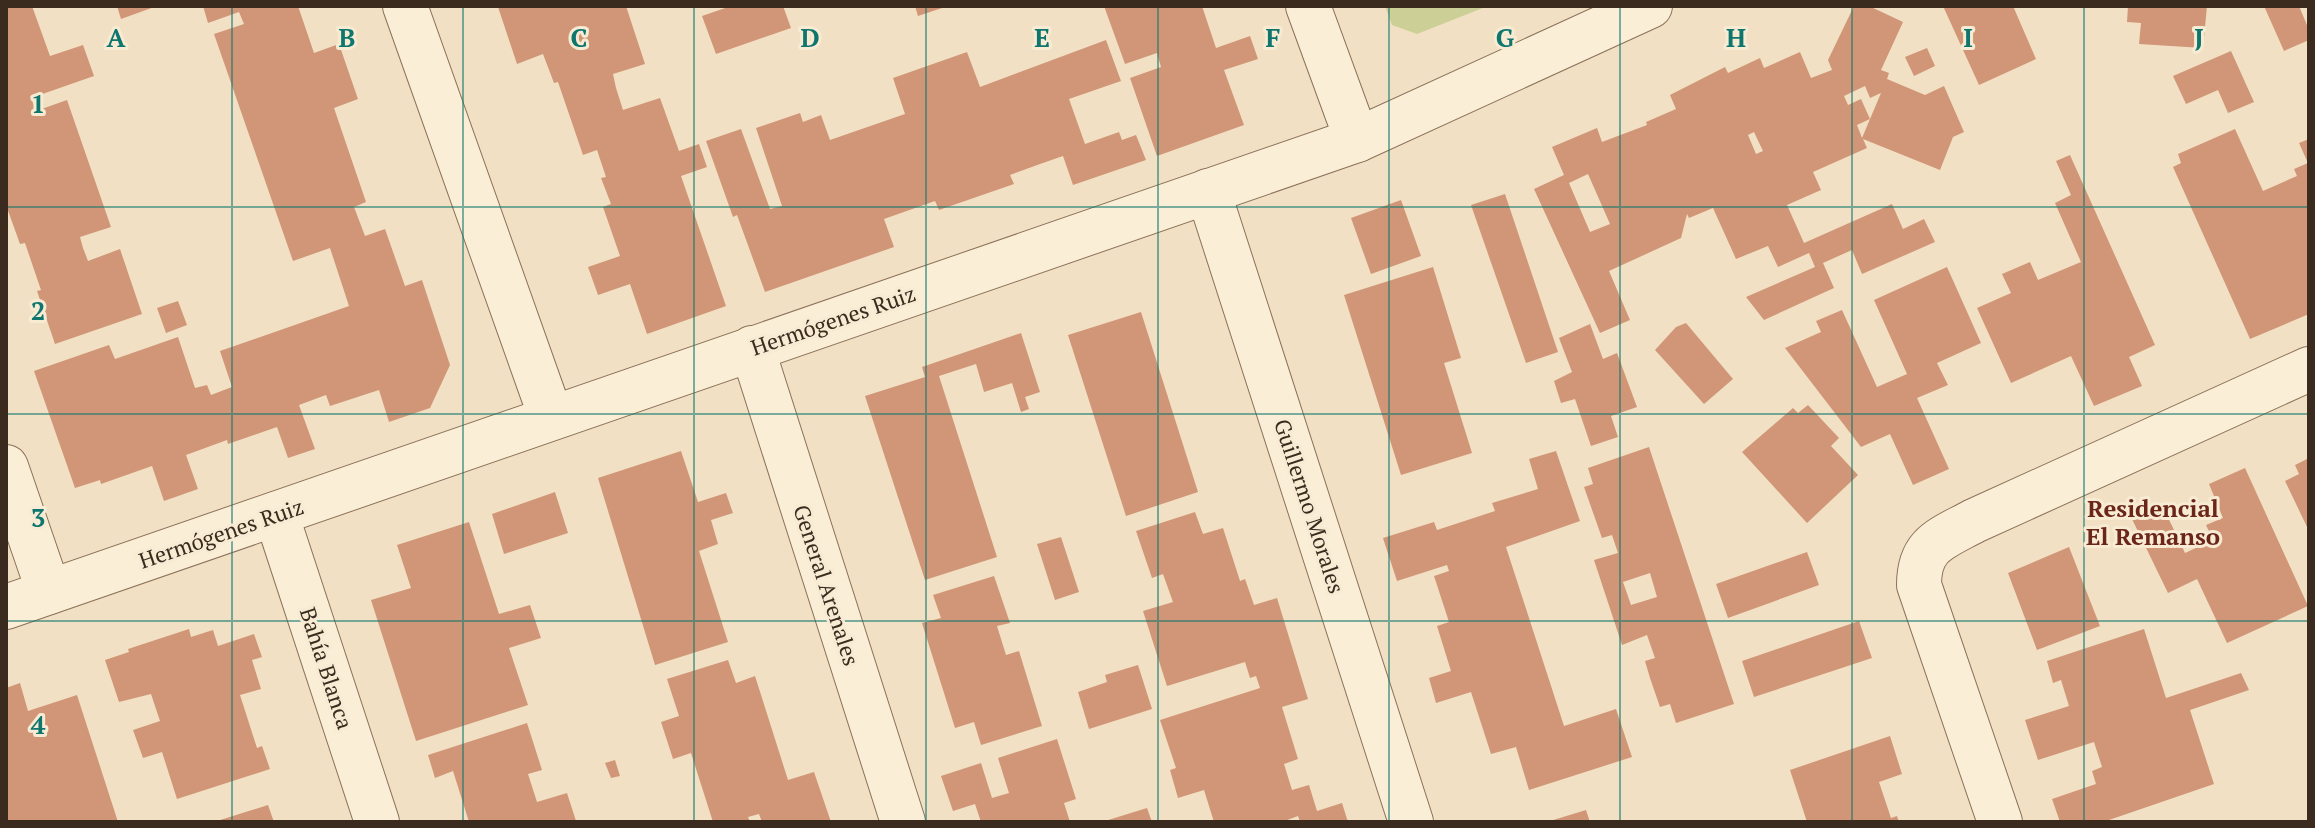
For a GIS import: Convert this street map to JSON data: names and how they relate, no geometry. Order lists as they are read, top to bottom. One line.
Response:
{"streets":{"street":["Hermógenes Ruiz","Guillermo Morales","General Arenales","Bahía Blanca"]},"crossings":[["Hermógenes Ruiz","Guillermo Morales"],["Hermógenes Ruiz","General Arenales"],["Hermógenes Ruiz","Bahía Blanca"]],"districts":["Residencial El Remanso"],"grid":{"columns":["A","B","C","D","E","F","G","H","I","J"],"rows":["1","2","3","4"]}}
